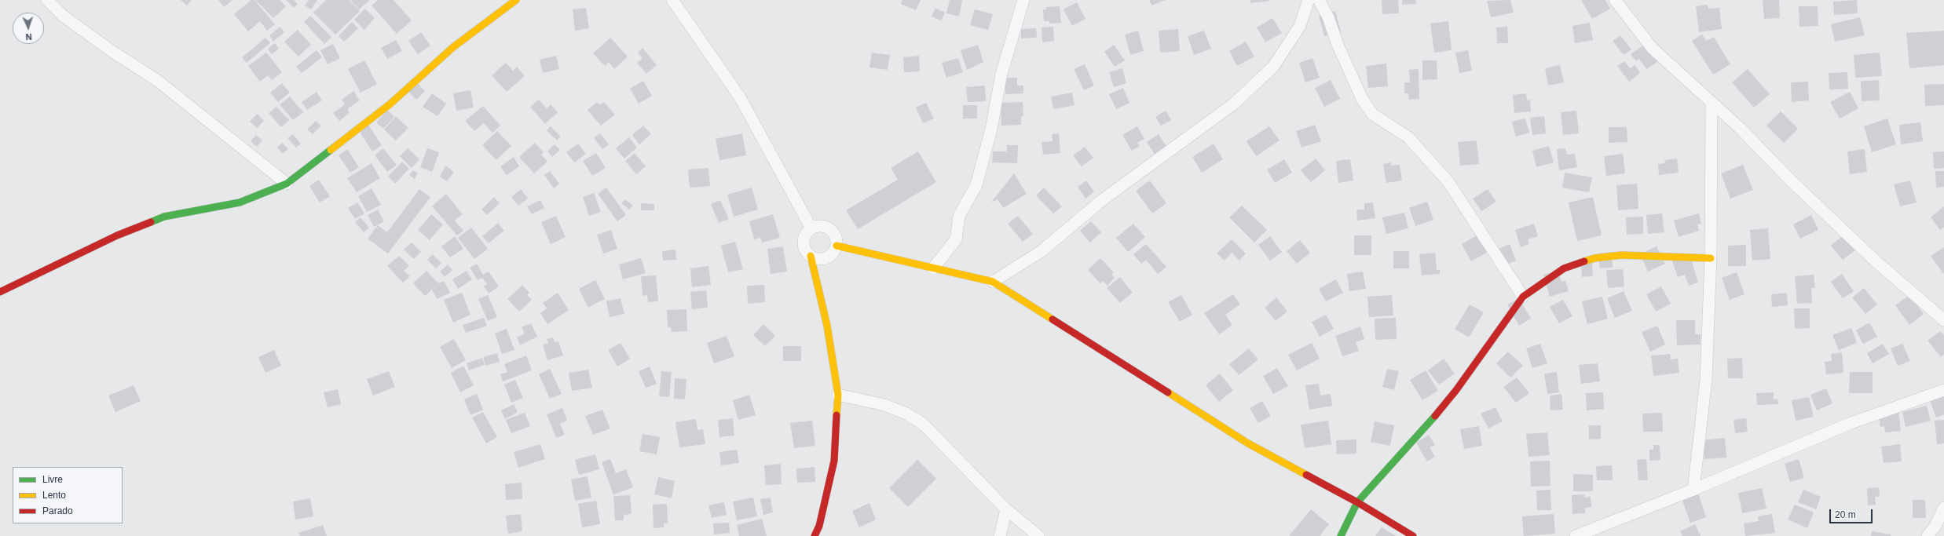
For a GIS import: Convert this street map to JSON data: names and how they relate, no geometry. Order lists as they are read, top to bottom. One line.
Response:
{"legend":["Livre","Lento","Parado"],"scale_bar":"20 m","north":"bottom"}
